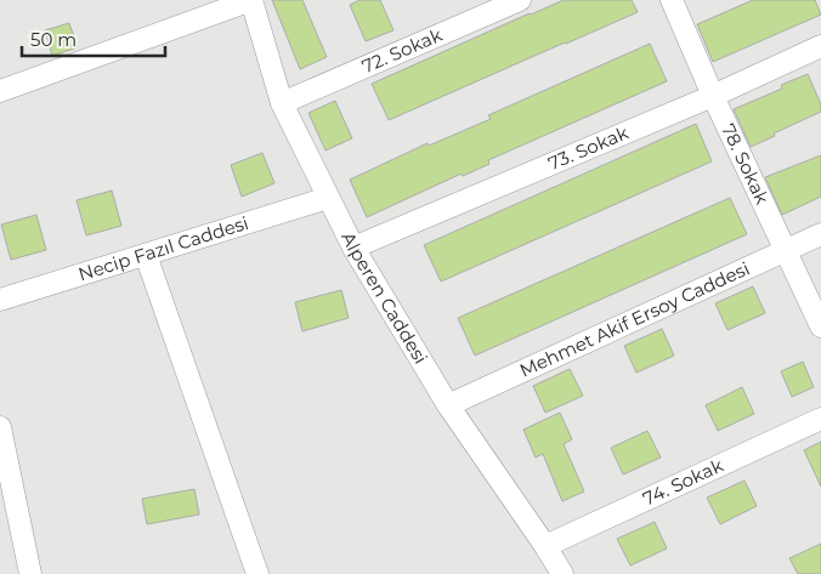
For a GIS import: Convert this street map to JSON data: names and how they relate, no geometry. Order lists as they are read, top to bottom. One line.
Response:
{"streets":{"street":["72. Sokak","73. Sokak","78. Sokak","Necip Fazıl Caddesi","Alperen Caddesi","Mehmet Akif Ersoy Caddesi","74. Sokak"]},"crossings":[["72. Sokak","Alperen Caddesi"],["73. Sokak","78. Sokak"],["73. Sokak","Alperen Caddesi"],["78. Sokak","Mehmet Akif Ersoy Caddesi"],["Necip Fazıl Caddesi","Alperen Caddesi"],["Alperen Caddesi","Mehmet Akif Ersoy Caddesi"],["Alperen Caddesi","74. Sokak"]],"scale_bar":"50 m"}
